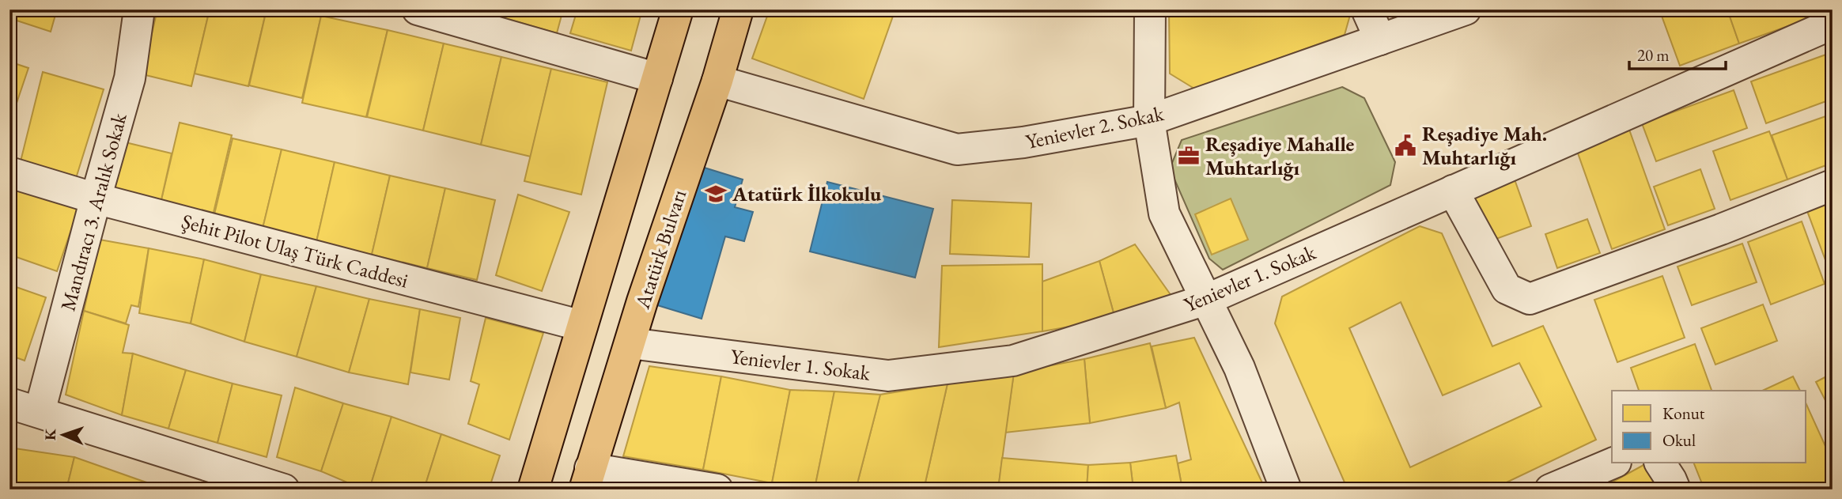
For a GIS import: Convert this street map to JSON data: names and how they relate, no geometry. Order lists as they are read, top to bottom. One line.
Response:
{"streets":{"main road":["Atatürk Bulvarı"],"street":["Yenievler 2. Sokak","Mandıracı 3. Aralık Sokak","Şehit Pilot Ulaş Türk Caddesi","Yenievler 1. Sokak"]},"crossings":[["Yenievler 2. Sokak","Atatürk Bulvarı"],["Mandıracı 3. Aralık Sokak","Şehit Pilot Ulaş Türk Caddesi"],["Atatürk Bulvarı","Yenievler 1. Sokak"]],"places":{"public building":["Reşadiye Mah. Muhtarlığı"],"office":["Reşadiye Mahalle Muhtarlığı"],"school or university":["Atatürk İlkokulu"]},"legend":["Konut","Okul"],"scale_bar":"20 m","north":"left"}
